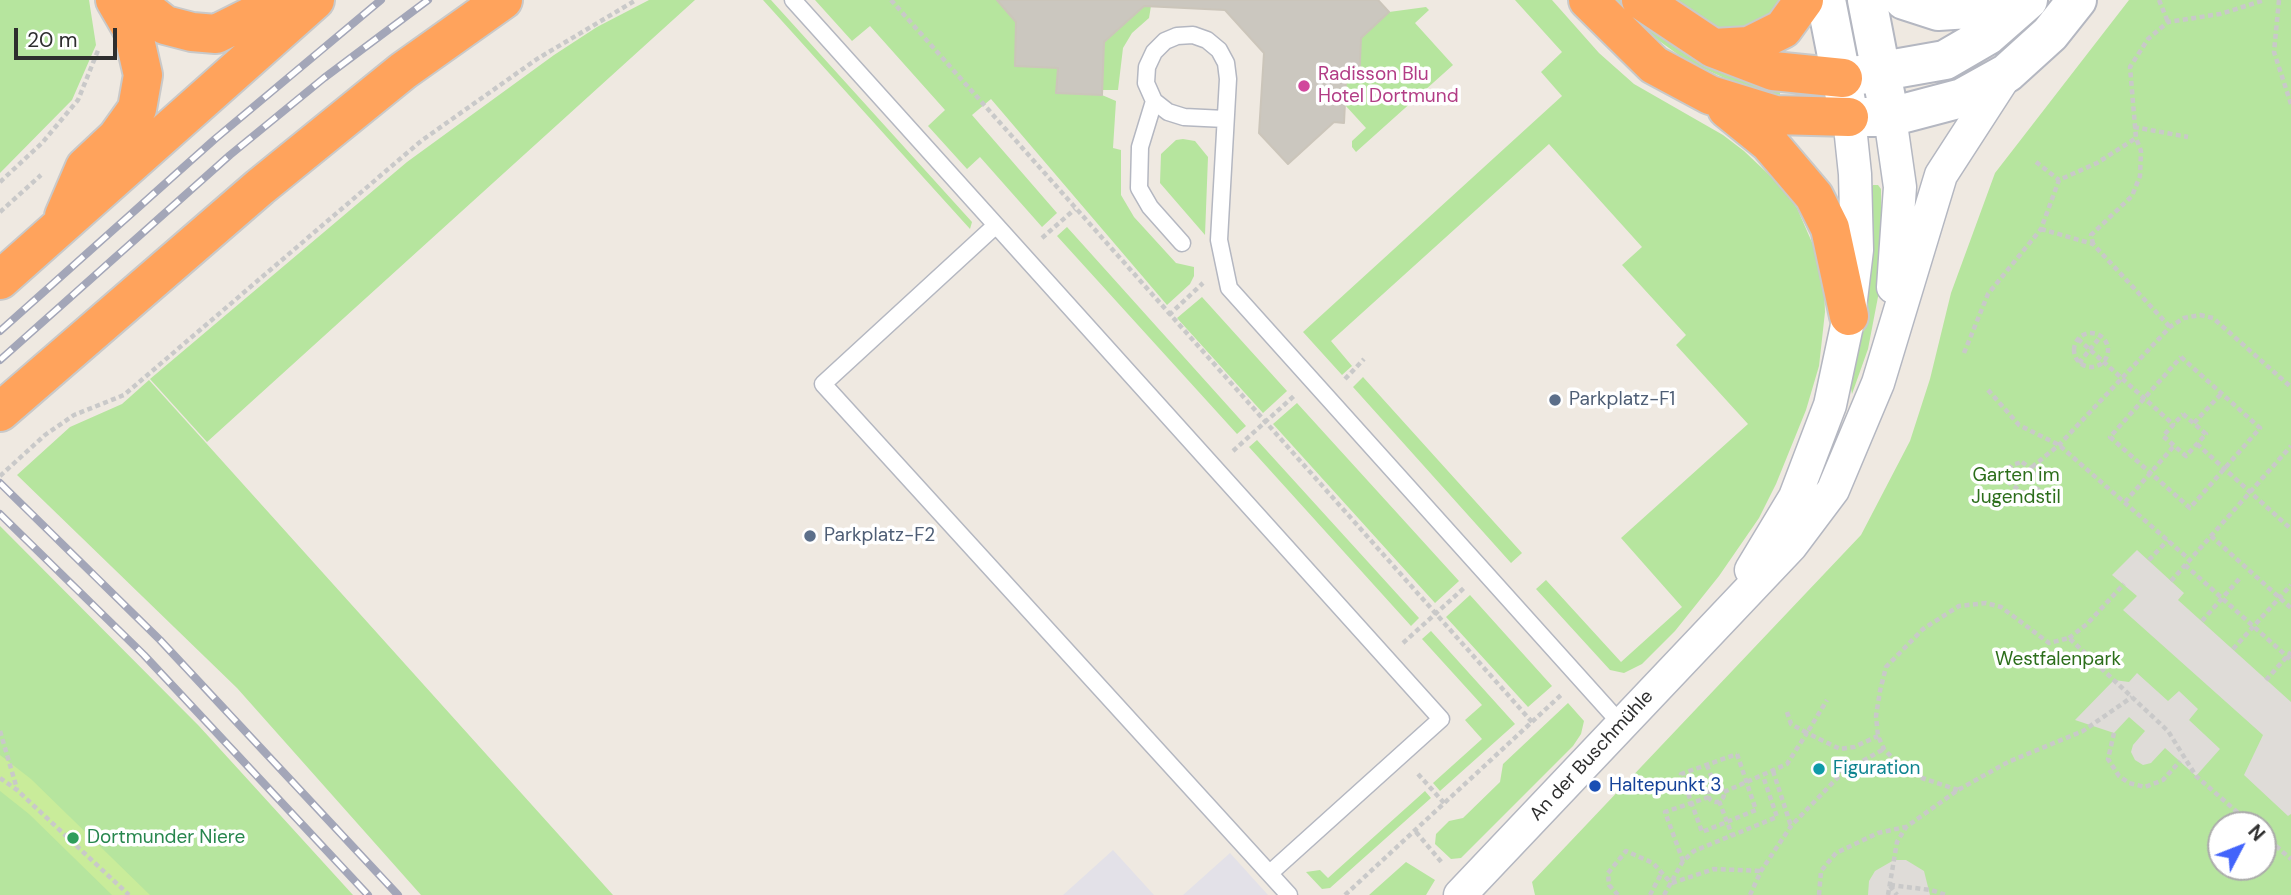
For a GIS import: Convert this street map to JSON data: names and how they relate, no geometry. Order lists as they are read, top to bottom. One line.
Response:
{"streets":{"street":["An der Buschmühle"]},"parks":["Garten im Jugendstil","Westfalenpark"],"places":["Radisson Blu Hotel Dortmund","Parkplatz-F1","Parkplatz-F2","Figuration","Haltepunkt 3","Dortmunder Niere"],"scale_bar":"20 m","north":"top right"}
